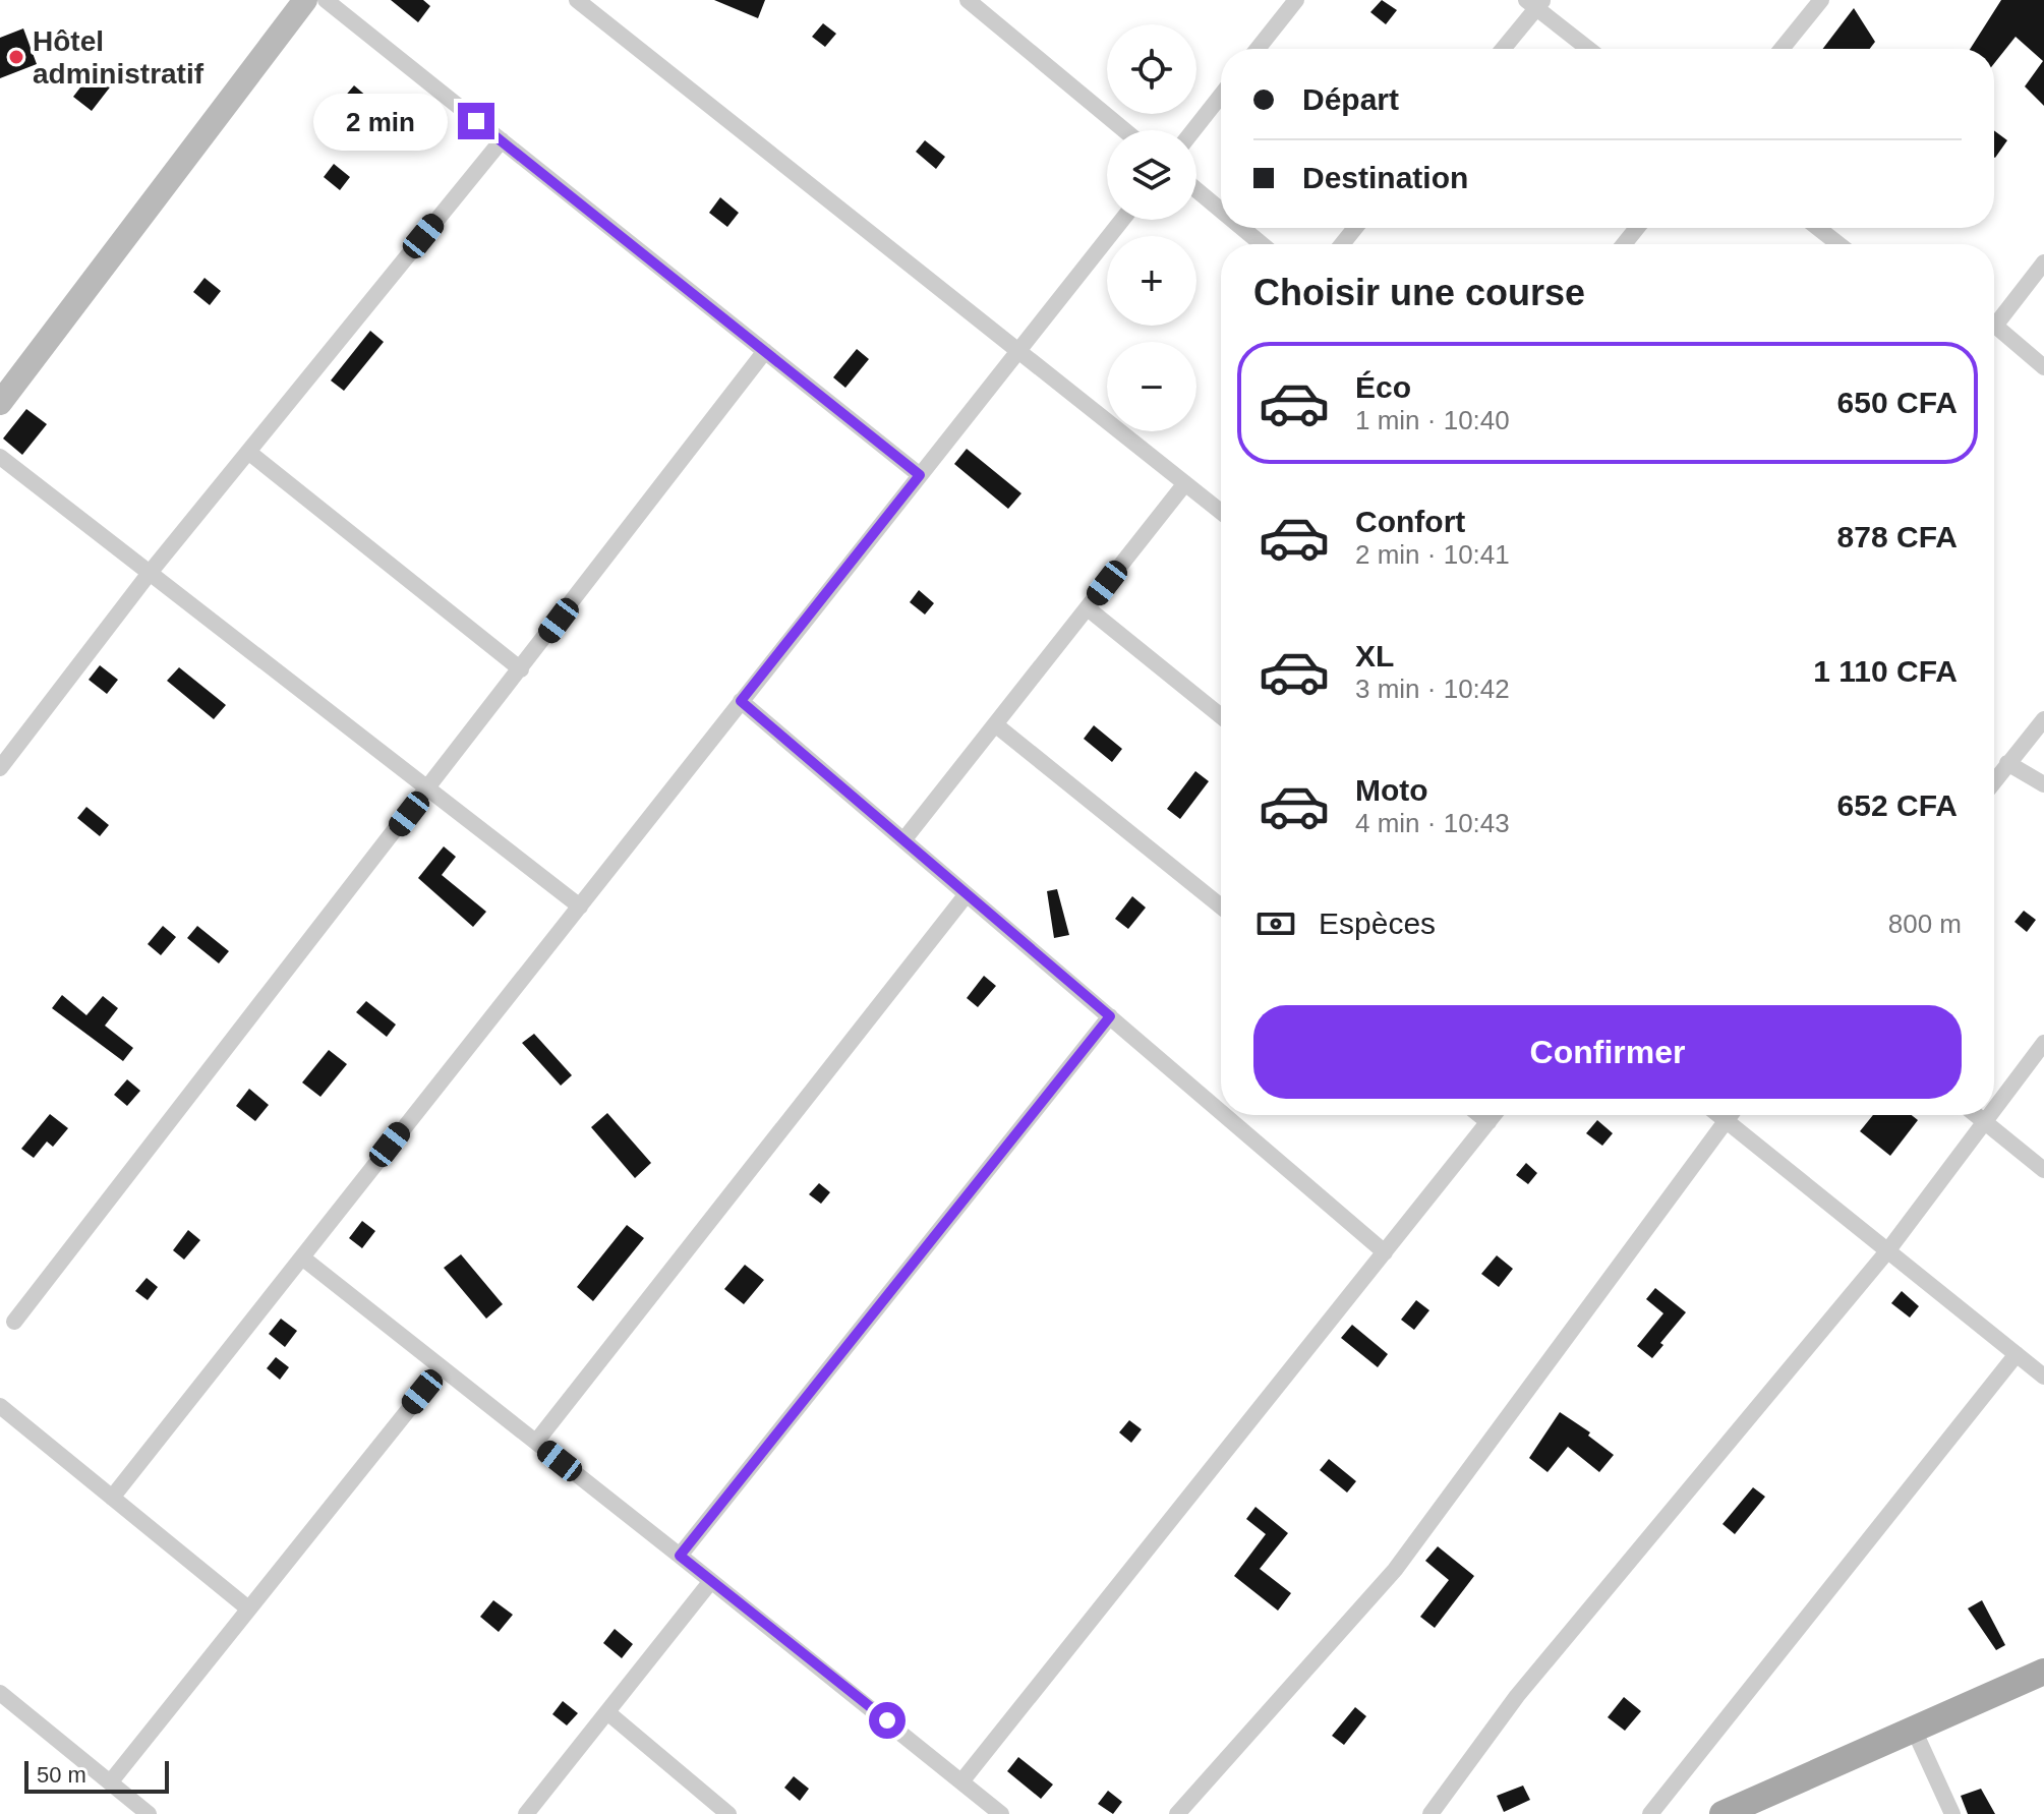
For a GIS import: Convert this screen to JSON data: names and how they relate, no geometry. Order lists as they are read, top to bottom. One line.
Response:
{"places":["Hôtel administratif"],"scale_bar":"50 m","page":{"map_buttons":["+","−"],"banner":["Départ","Destination"],"bubble":"2 min","heading":"Choisir une course","list":[{"name":"Éco","note":"1 min · 10:40","value":"650 CFA"},{"name":"Confort","note":"2 min · 10:41","value":"878 CFA"},{"name":"XL","note":"3 min · 10:42","value":"1 110 CFA"},{"name":"Moto","note":"4 min · 10:43","value":"652 CFA"}],"pay":["Espèces","800 m"],"buttons":"Confirmer","scale":"50 m"}}
